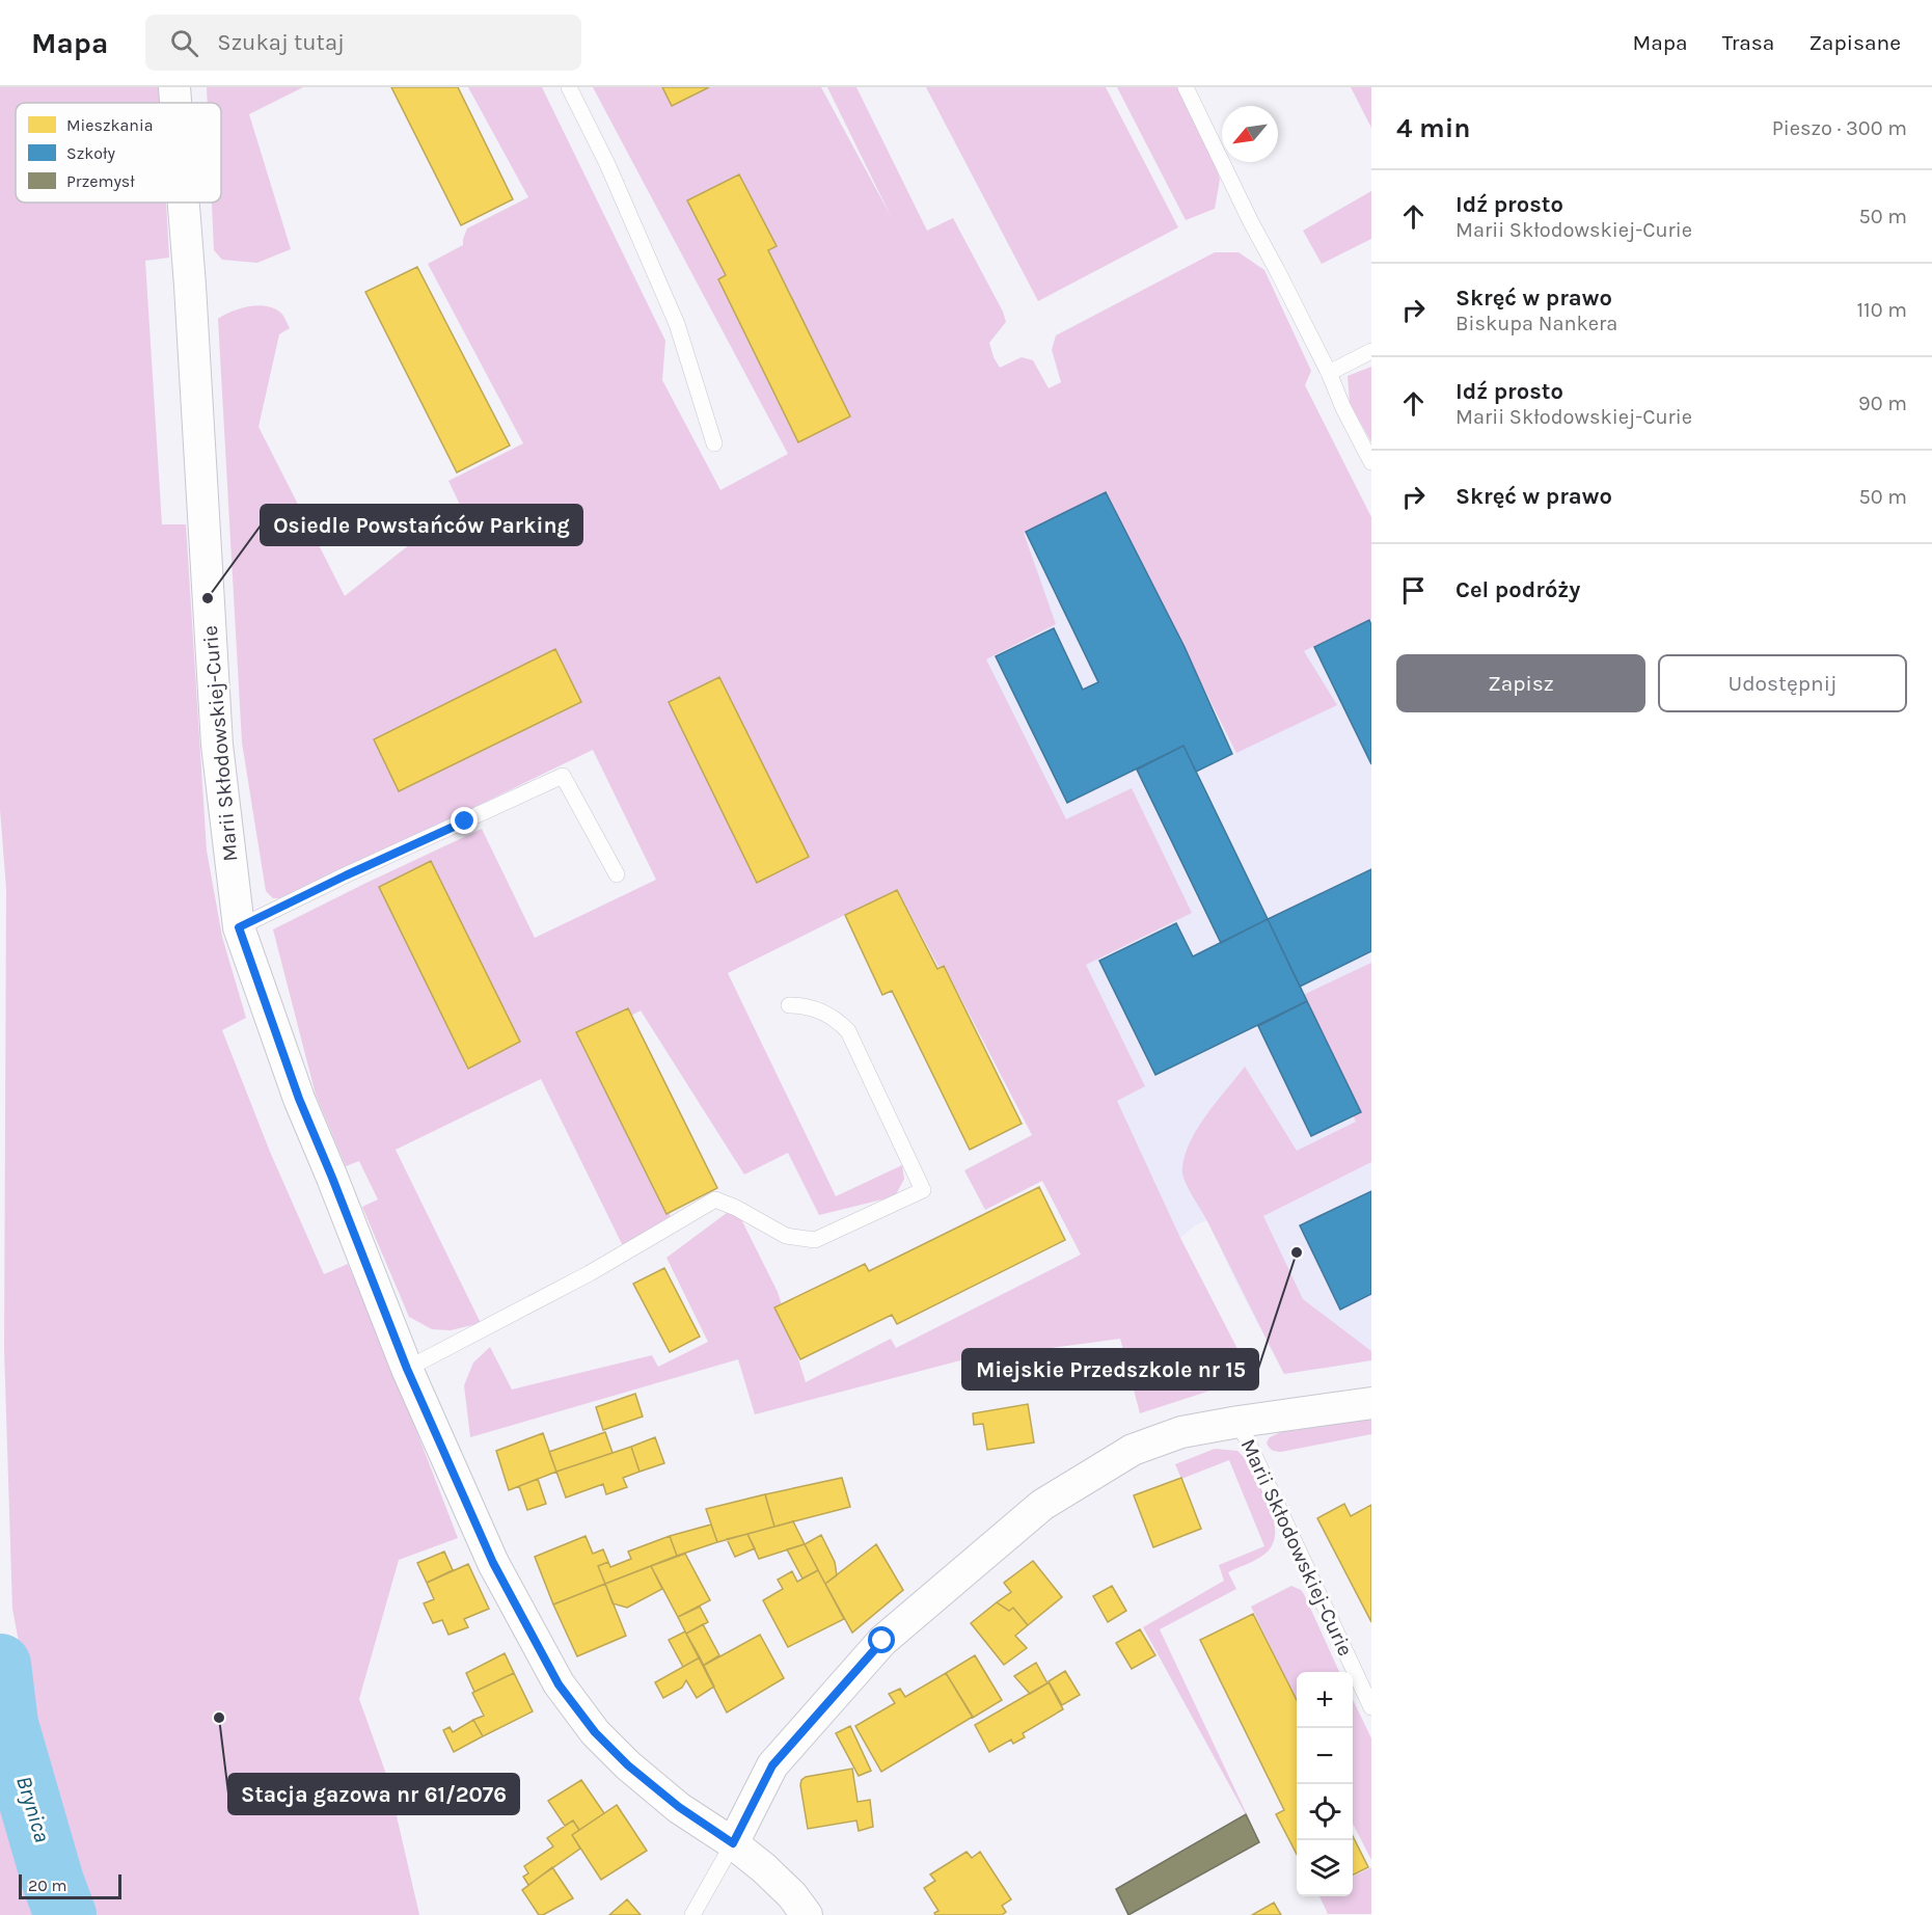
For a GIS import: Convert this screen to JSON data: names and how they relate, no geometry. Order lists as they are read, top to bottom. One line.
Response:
{"streets":{"street":["Marii Skłodowskiej-Curie"]},"water":["Brynica"],"places":["Osiedle Powstańców Parking","Miejskie Przedszkole nr 15","Stacja gazowa nr 61/2076"],"legend":["Mieszkania","Szkoły","Przemysł"],"scale_bar":"20 m","north":"bottom left","page":{"header":"Mapa","search":"Szukaj tutaj","nav":["Mapa","Trasa","Zapisane"],"heading":["4 min","Pieszo · 300 m"],"list":[["Idź prosto","Marii Skłodowskiej-Curie","50 m"],["Skręć w prawo","Biskupa Nankera","110 m"],["Idź prosto","Marii Skłodowskiej-Curie","90 m"],["Skręć w prawo","50 m"],"Cel podróży"],"buttons":["Zapisz","Udostępnij"],"map_buttons":["+","−"],"scale":"20 m"}}
